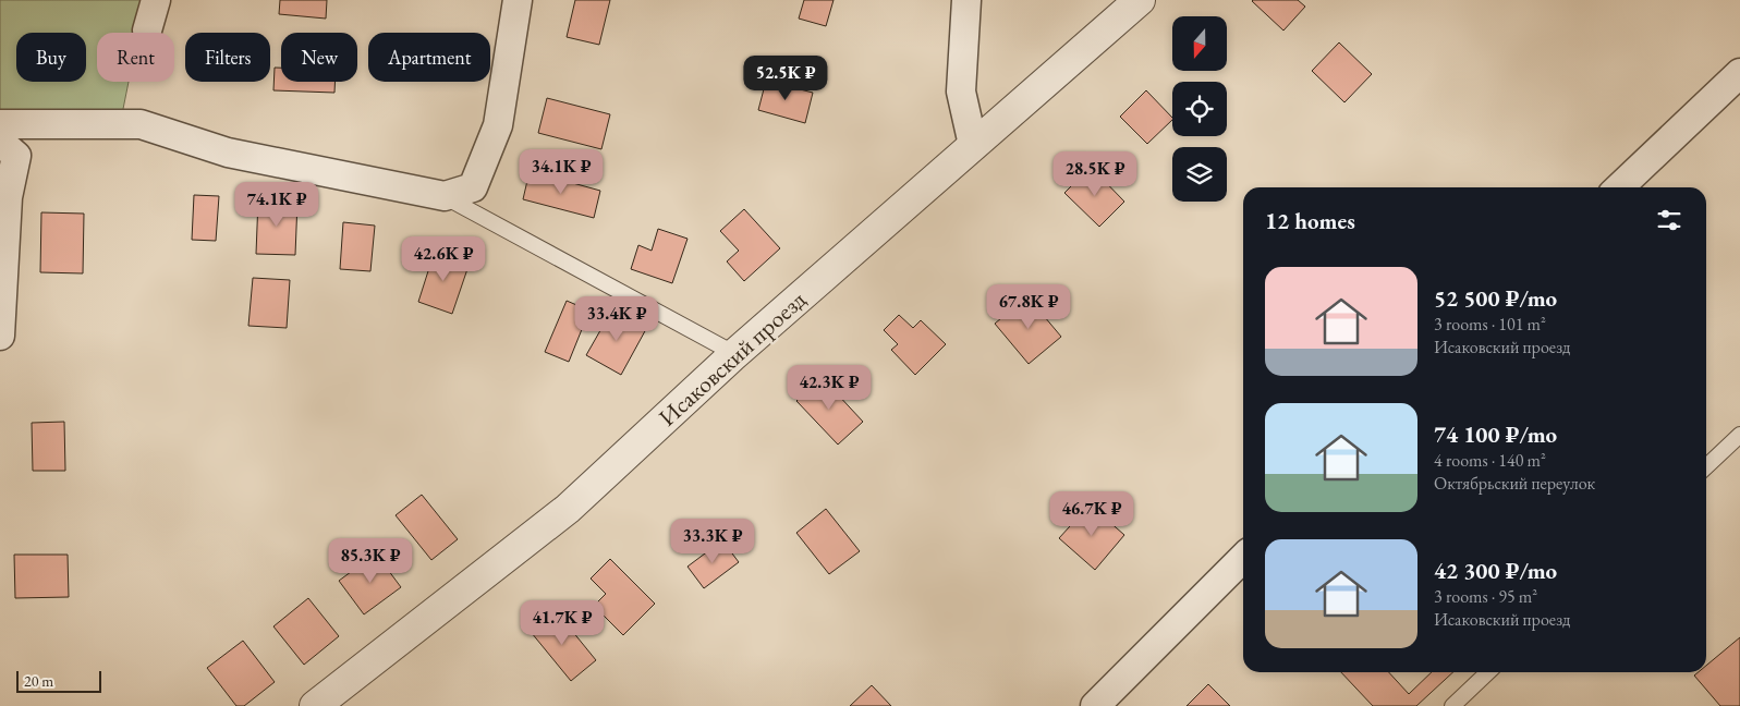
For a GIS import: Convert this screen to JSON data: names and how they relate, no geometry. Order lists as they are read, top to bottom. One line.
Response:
{"streets":{"street":["Исаковский проезд"]},"scale_bar":"20 m","north":"bottom","page":{"chip":["Buy","Rent","Filters","New","Apartment"],"price":["52.5K ₽","34.1K ₽","28.5K ₽","74.1K ₽","42.6K ₽","67.8K ₽","33.4K ₽","42.3K ₽","46.7K ₽","33.3K ₽","85.3K ₽","41.7K ₽"],"heading":"12 homes","list":[{"name":"52 500 ₽/mo","note":"3 rooms · 101 m² · Исаковский проезд"},{"name":"74 100 ₽/mo","note":"4 rooms · 140 m² · Октябрьский переулок"},{"name":"42 300 ₽/mo","note":"3 rooms · 95 m² · Исаковский проезд"}],"scale":"20 m"}}
